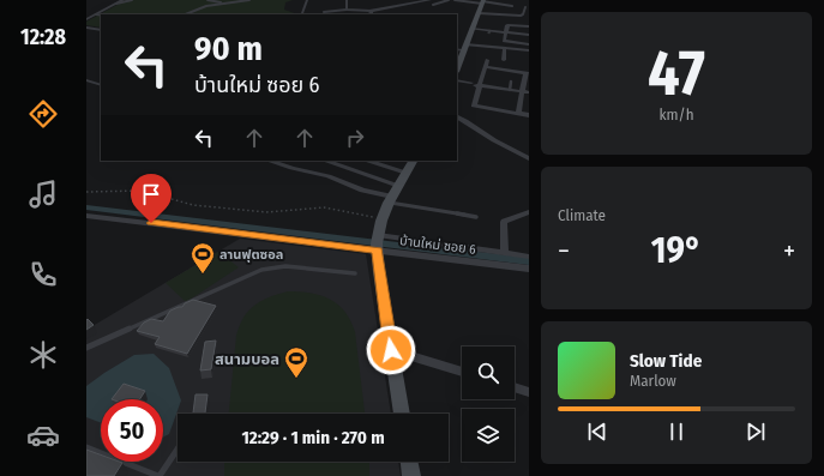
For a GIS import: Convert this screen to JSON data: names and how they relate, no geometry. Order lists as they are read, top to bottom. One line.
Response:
{"streets":{"street":["บ้านใหม่ ซอย 6"]},"places":{"sports":["ลานฟุตซอล","สนามบอล"]},"page":{"tabs":"12:28","tile":[["47","km/h"],"Climate"],"turn":["90 m","บ้านใหม่ ซอย 6"],"heat":["−","19°","+"],"song":["Slow Tide","Marlow"],"limit":"50","trip":"12:29 · 1 min · 270 m"}}
